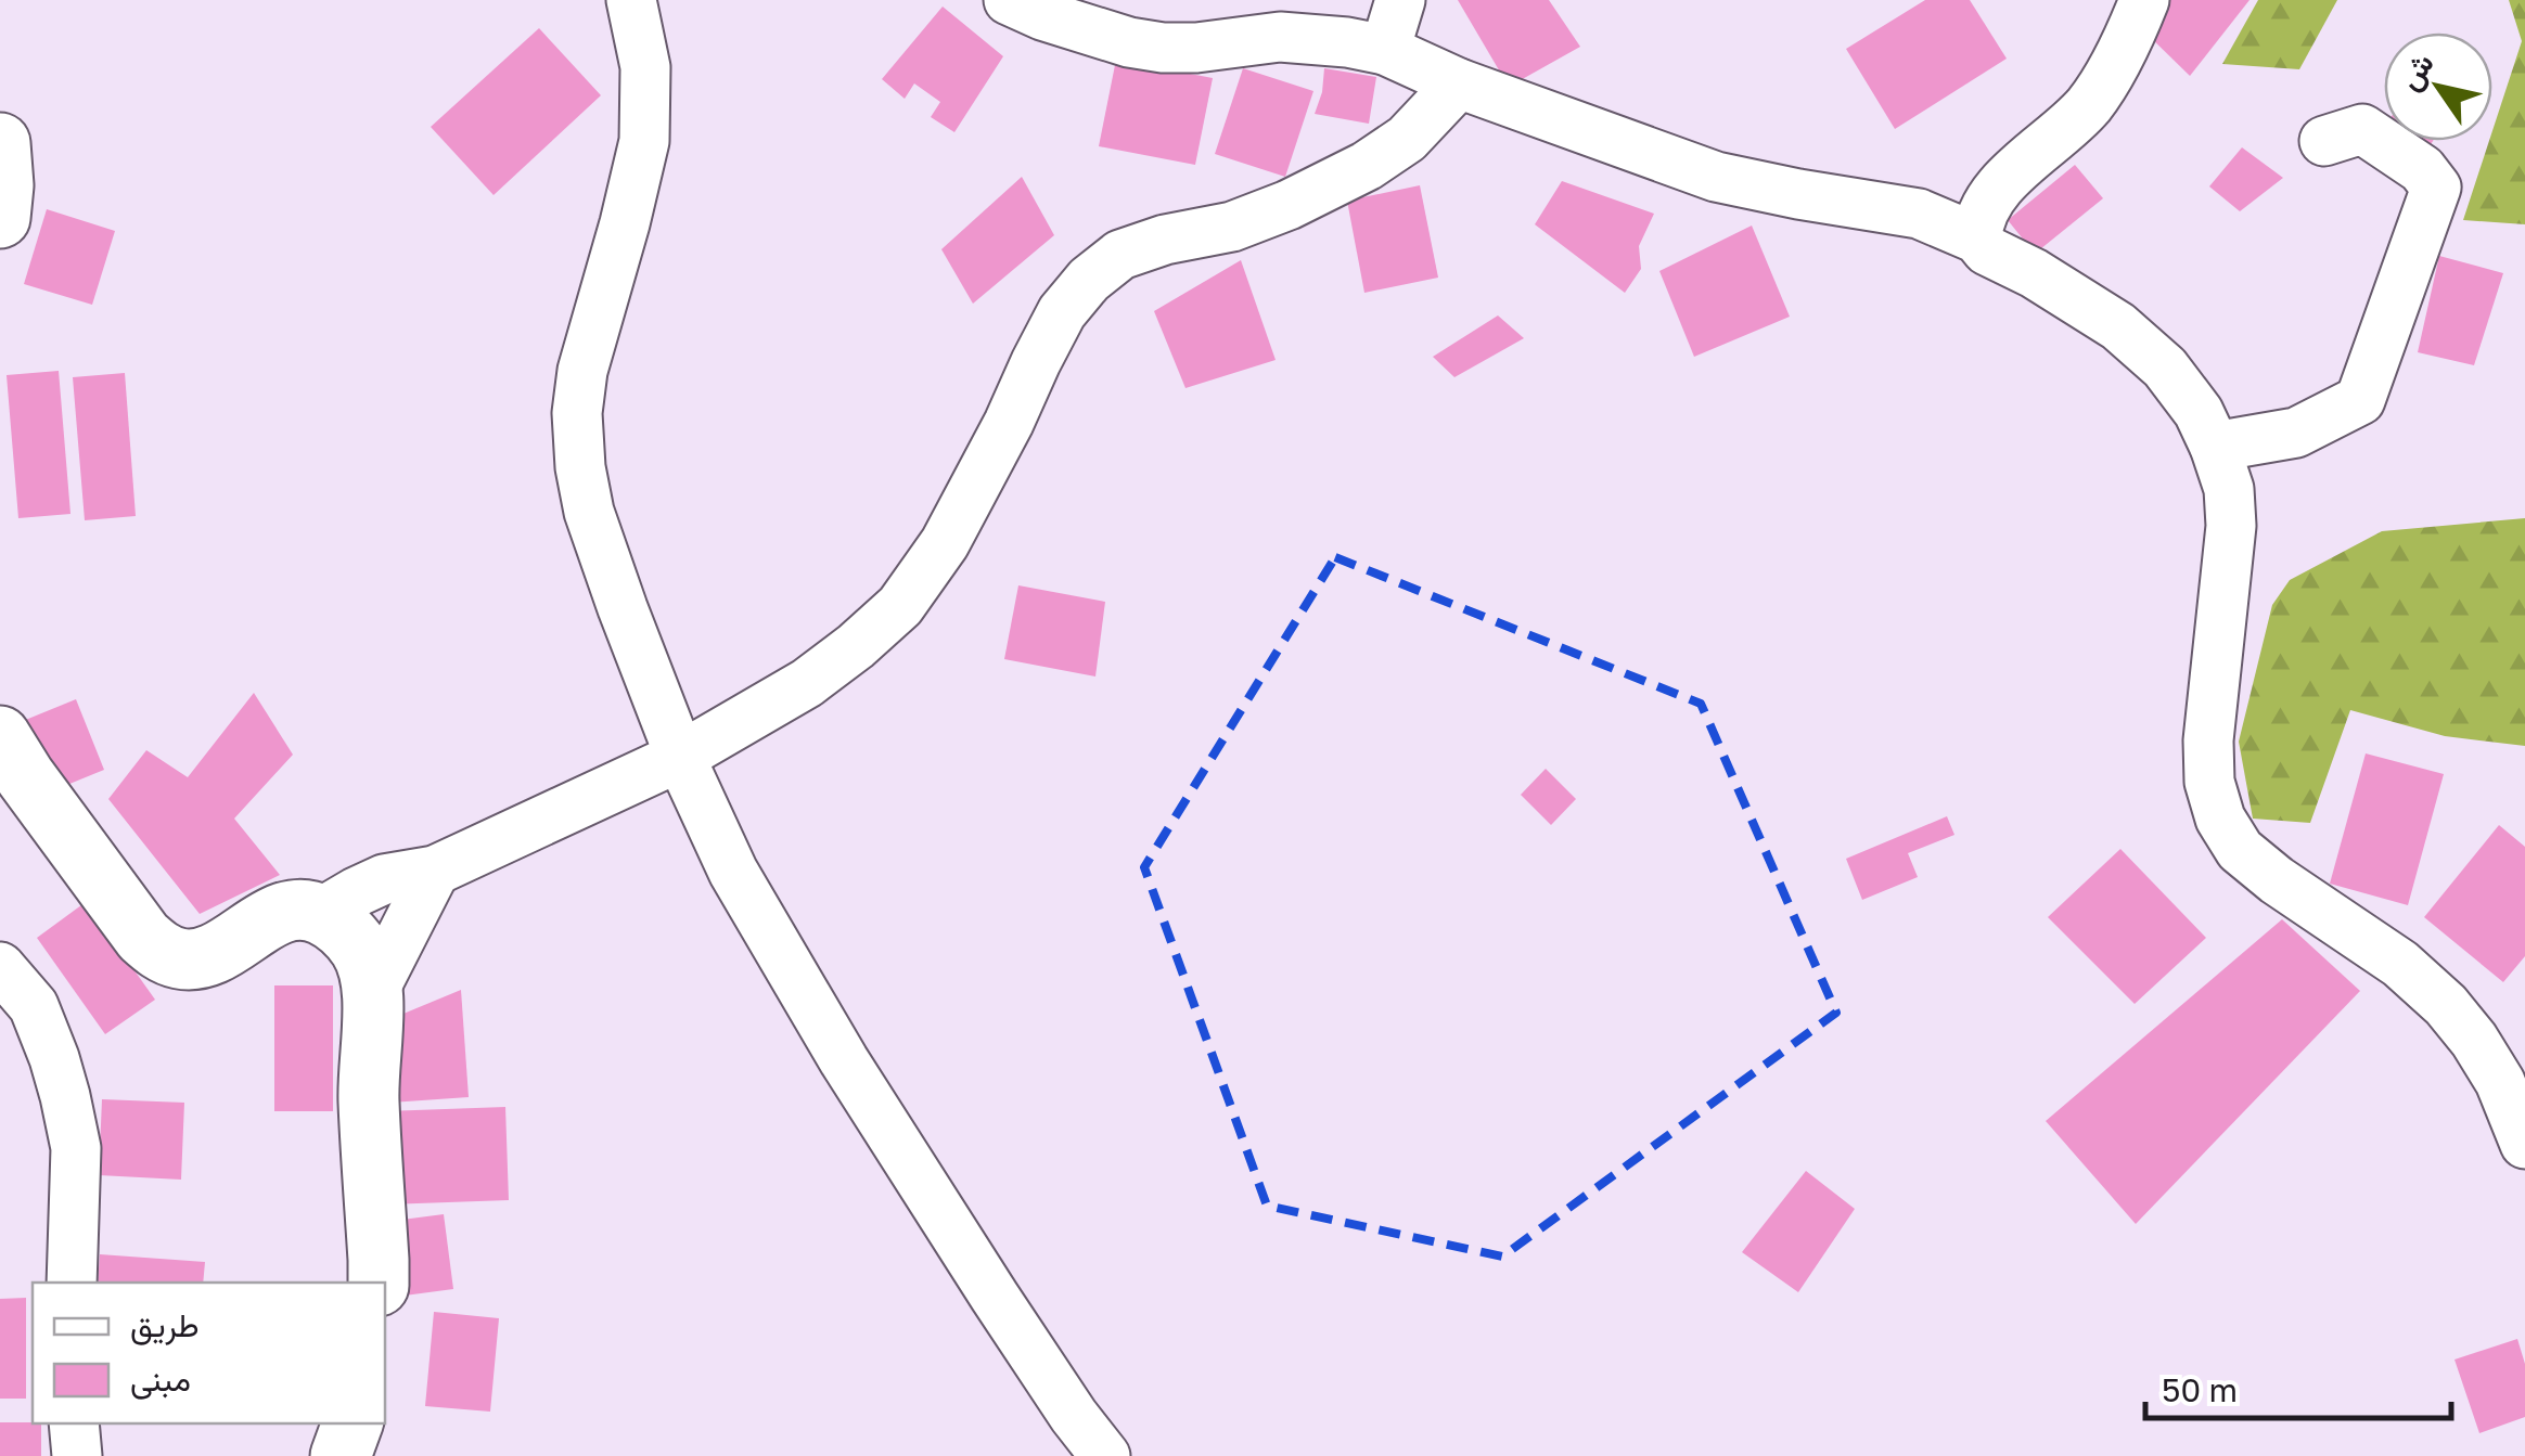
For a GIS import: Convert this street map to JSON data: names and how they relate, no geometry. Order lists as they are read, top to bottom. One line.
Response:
{"legend":["طريق","مبنى"],"scale_bar":"50 m","north":"top left"}
